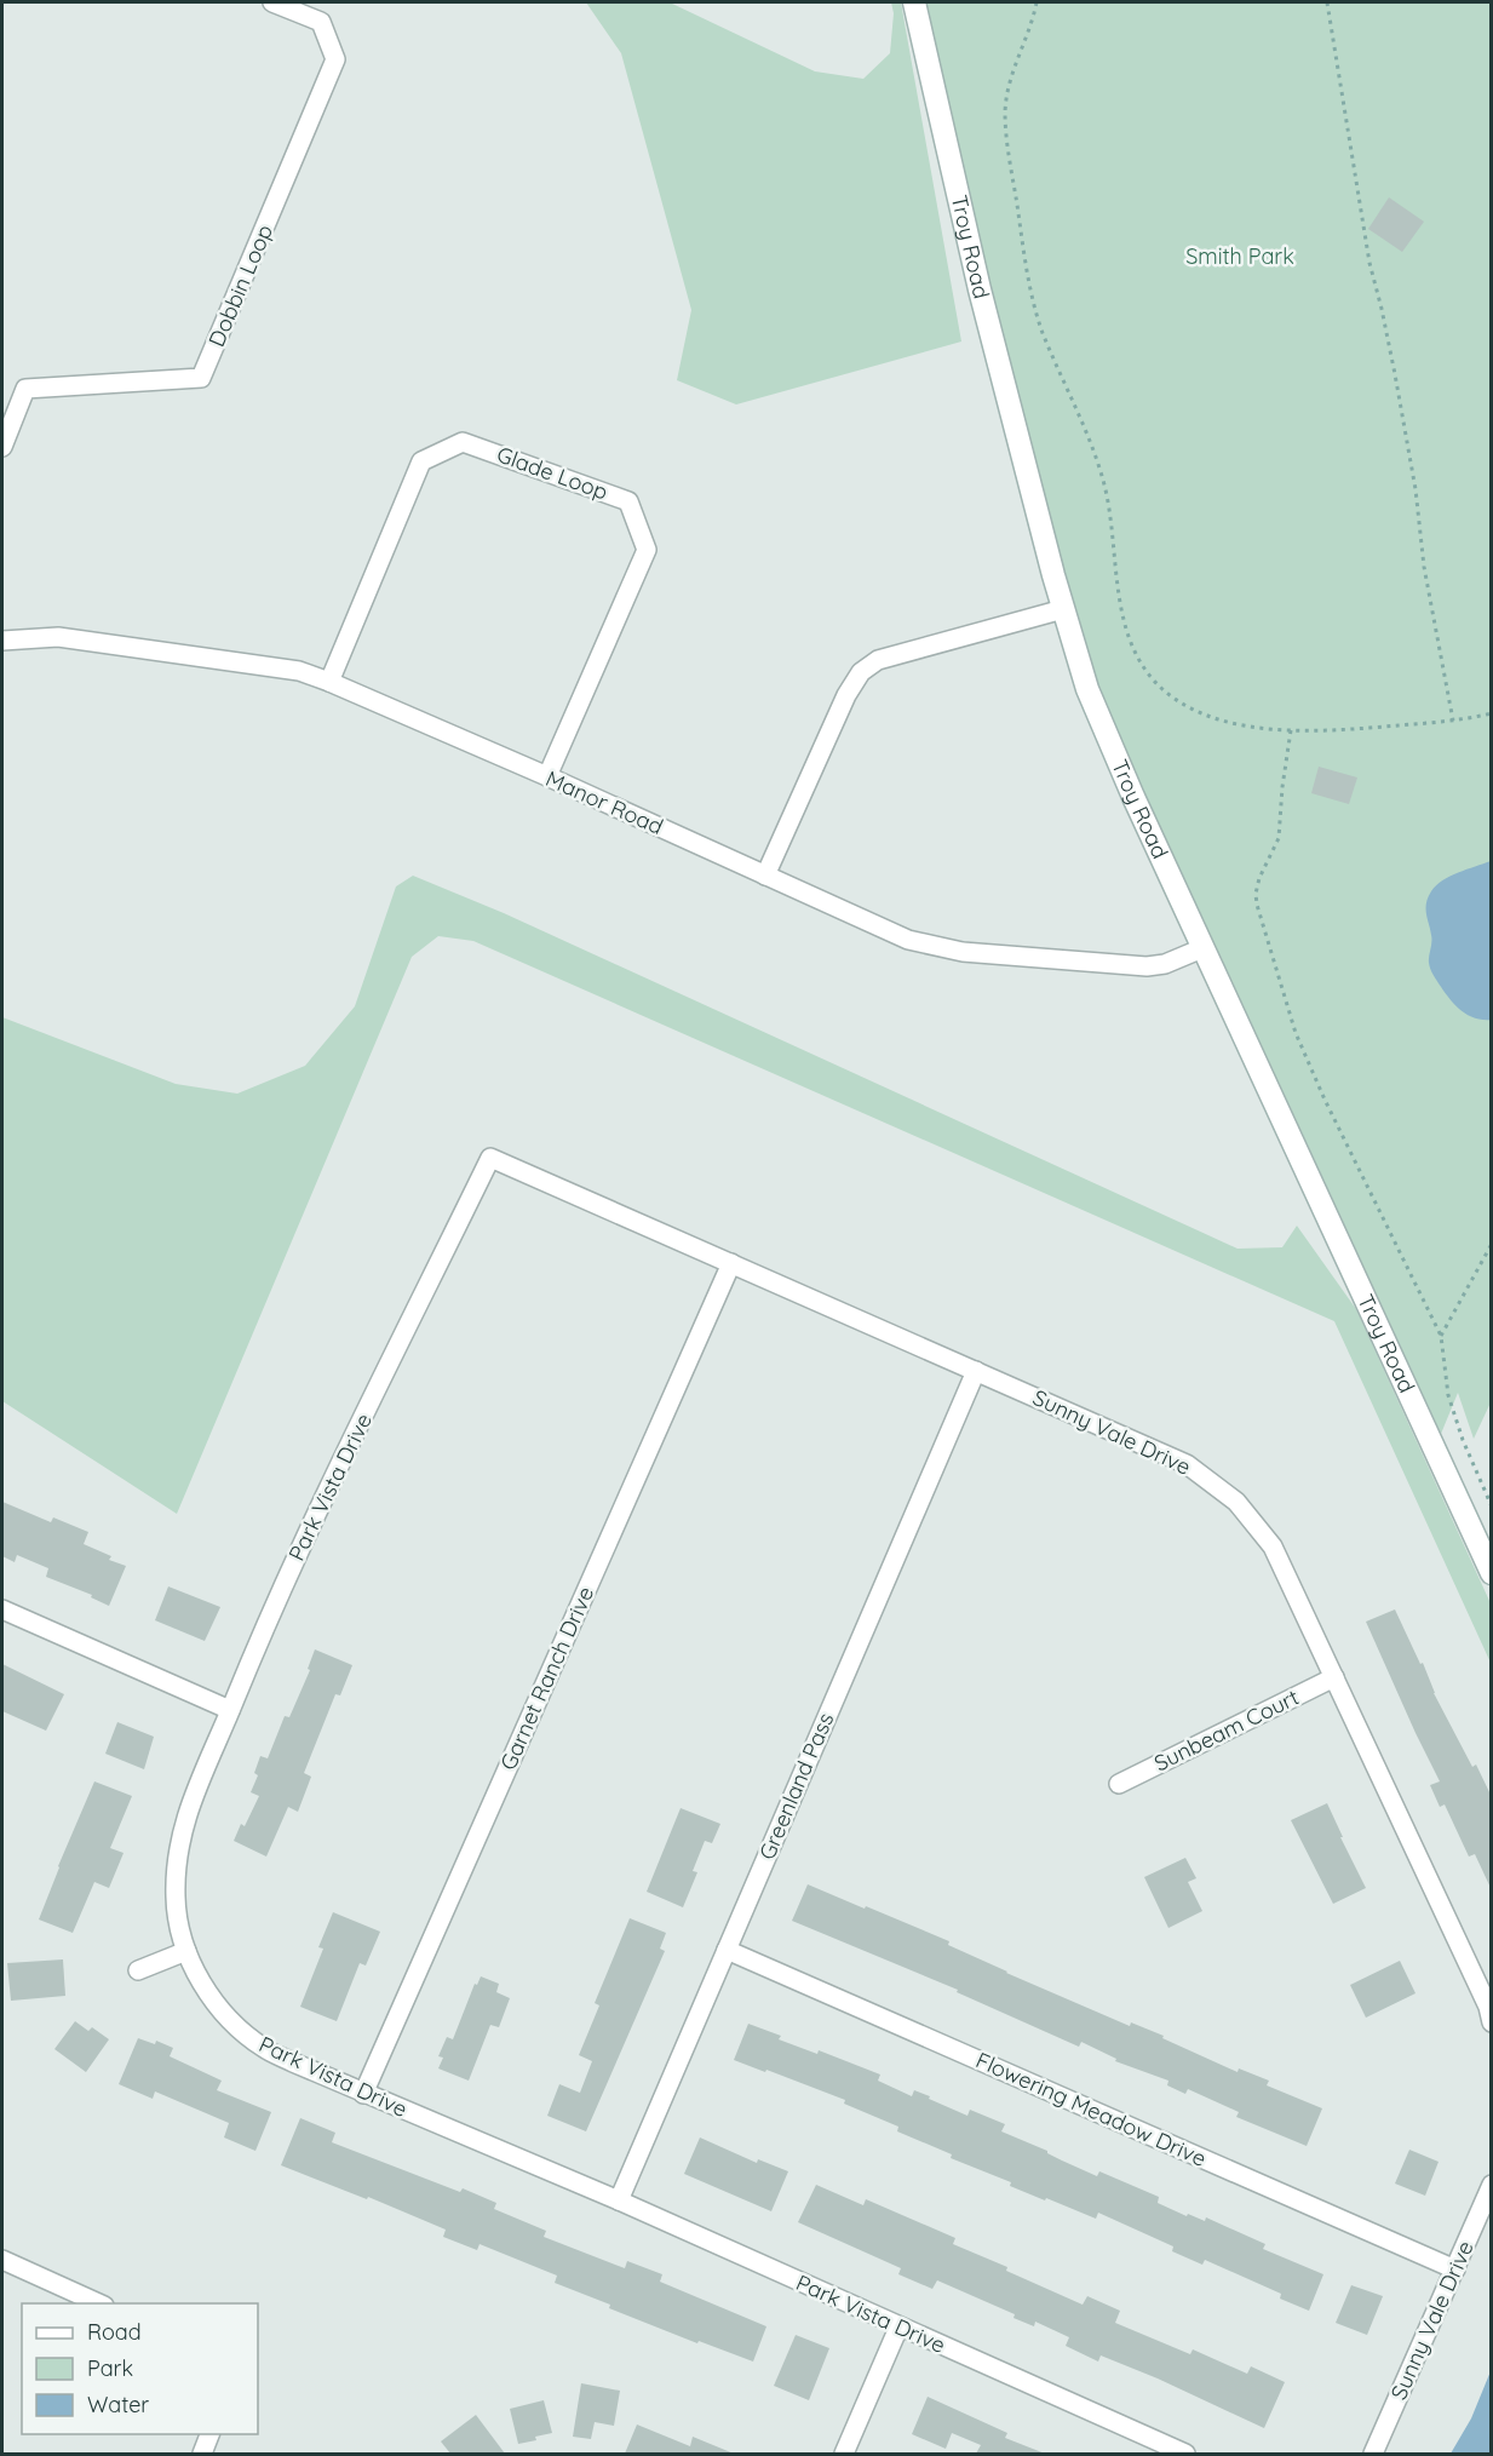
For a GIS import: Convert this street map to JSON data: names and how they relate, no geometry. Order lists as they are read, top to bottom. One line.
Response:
{"streets":{"street":["Troy Road","Dobbin Loop","Glade Loop","Manor Road","Sunny Vale Drive","Park Vista Drive","Garnet Ranch Drive","Sunbeam Court","Greenland Pass","Flowering Meadow Drive"]},"crossings":[["Troy Road","Manor Road"],["Glade Loop","Manor Road"],["Sunny Vale Drive","Park Vista Drive"],["Sunny Vale Drive","Garnet Ranch Drive"],["Sunny Vale Drive","Sunbeam Court"],["Sunny Vale Drive","Greenland Pass"],["Sunny Vale Drive","Flowering Meadow Drive"],["Park Vista Drive","Garnet Ranch Drive"],["Park Vista Drive","Greenland Pass"],["Greenland Pass","Flowering Meadow Drive"]],"parks":["Smith Park"],"legend":["Road","Park","Water"]}
